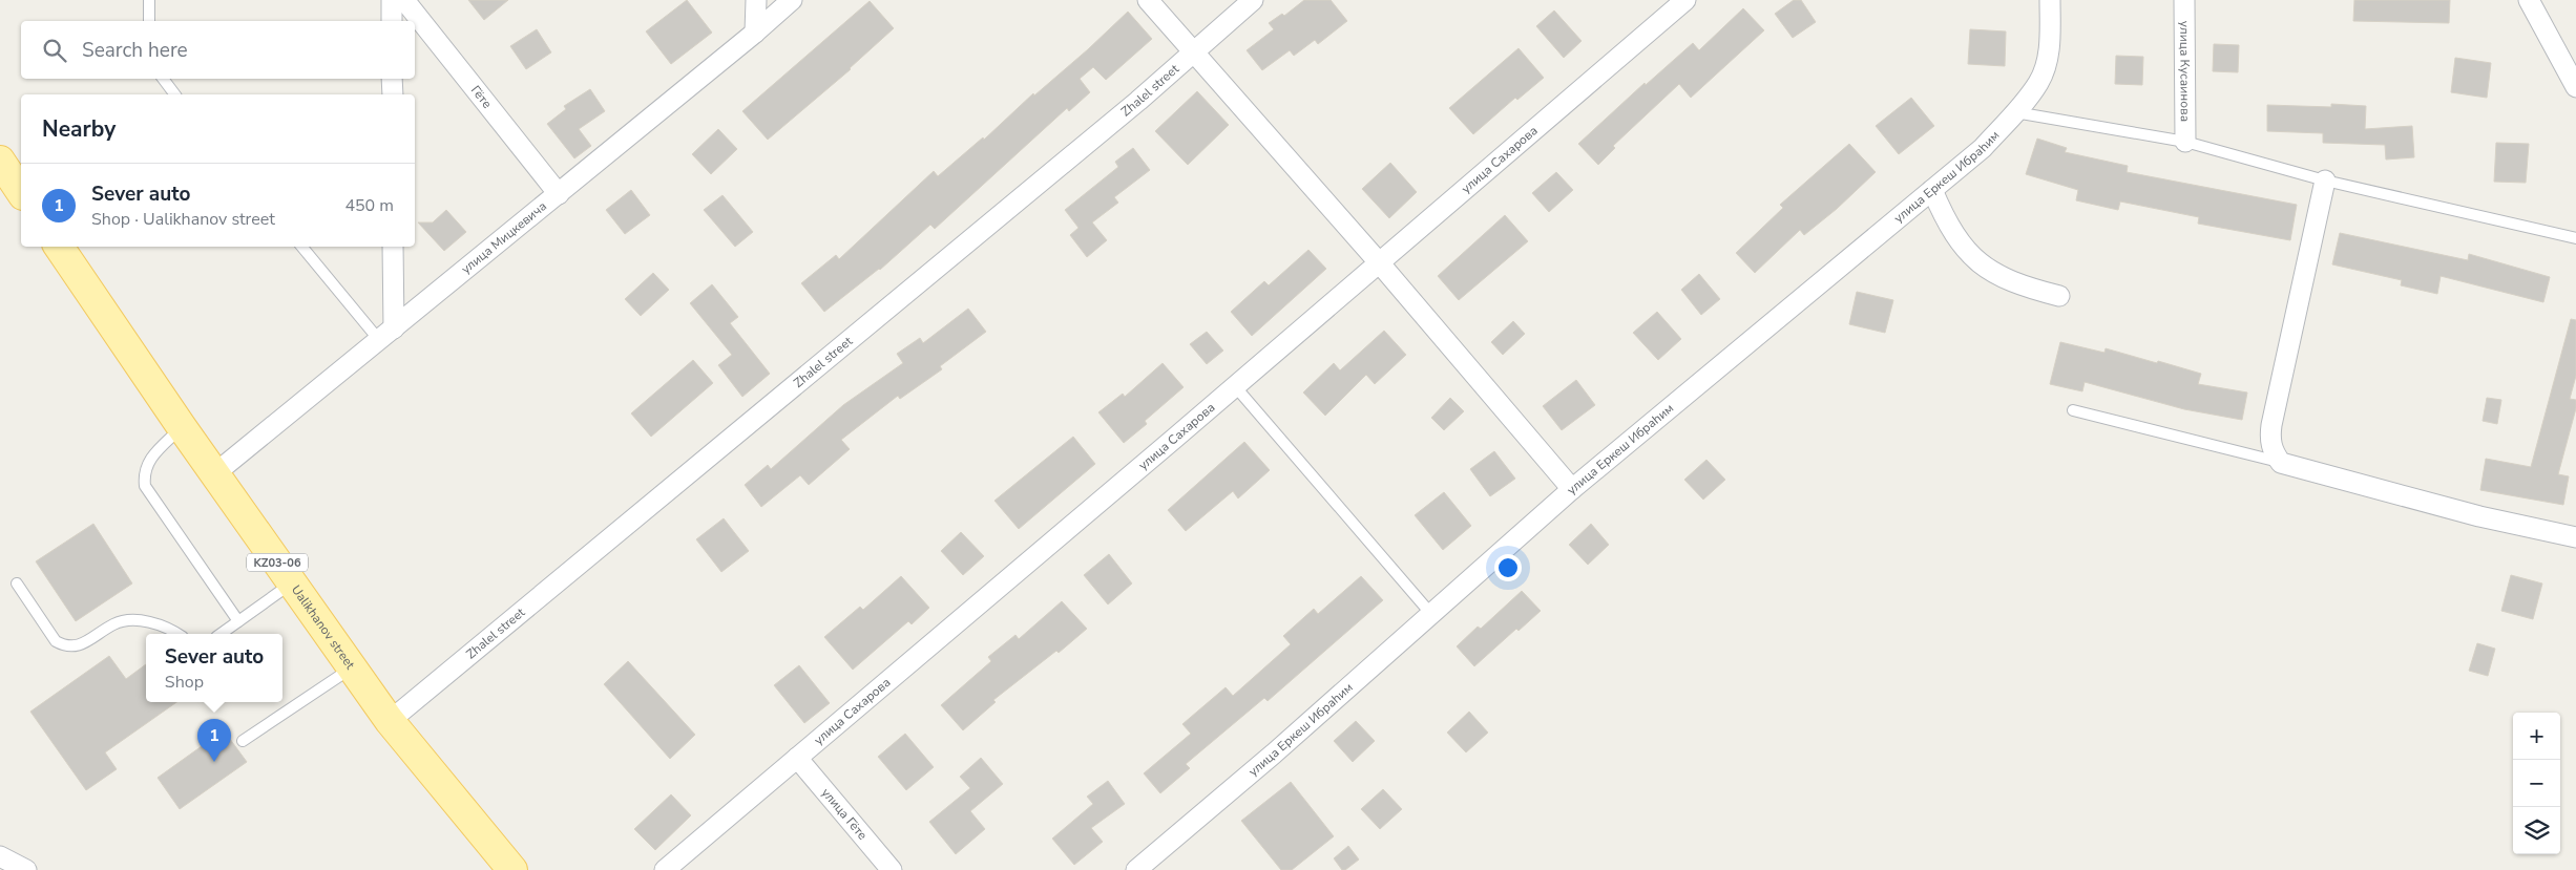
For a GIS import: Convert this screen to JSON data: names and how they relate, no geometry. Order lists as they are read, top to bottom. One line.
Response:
{"streets":{"main road":["KZ03-06","Ualikhanov street"],"street":["улица Кусаинова","Zhalel street","Гёте","улица Сахарова","улица Еркеш Ибраһим","улица Мицкевича","улица Гёте"]},"crossings":[["Zhalel street","Ualikhanov street"],["Гёте","улица Мицкевича"],["улица Сахарова","улица Гёте"],["улица Мицкевича","Ualikhanov street"]],"page":{"search":"Search here","heading":"Nearby","list":[{"mark":"1","name":"Sever auto","note":"Shop · Ualikhanov street","value":"450 m"}],"popup":["Sever auto","Shop"],"map_buttons":["+","−"],"pins":"1"}}
